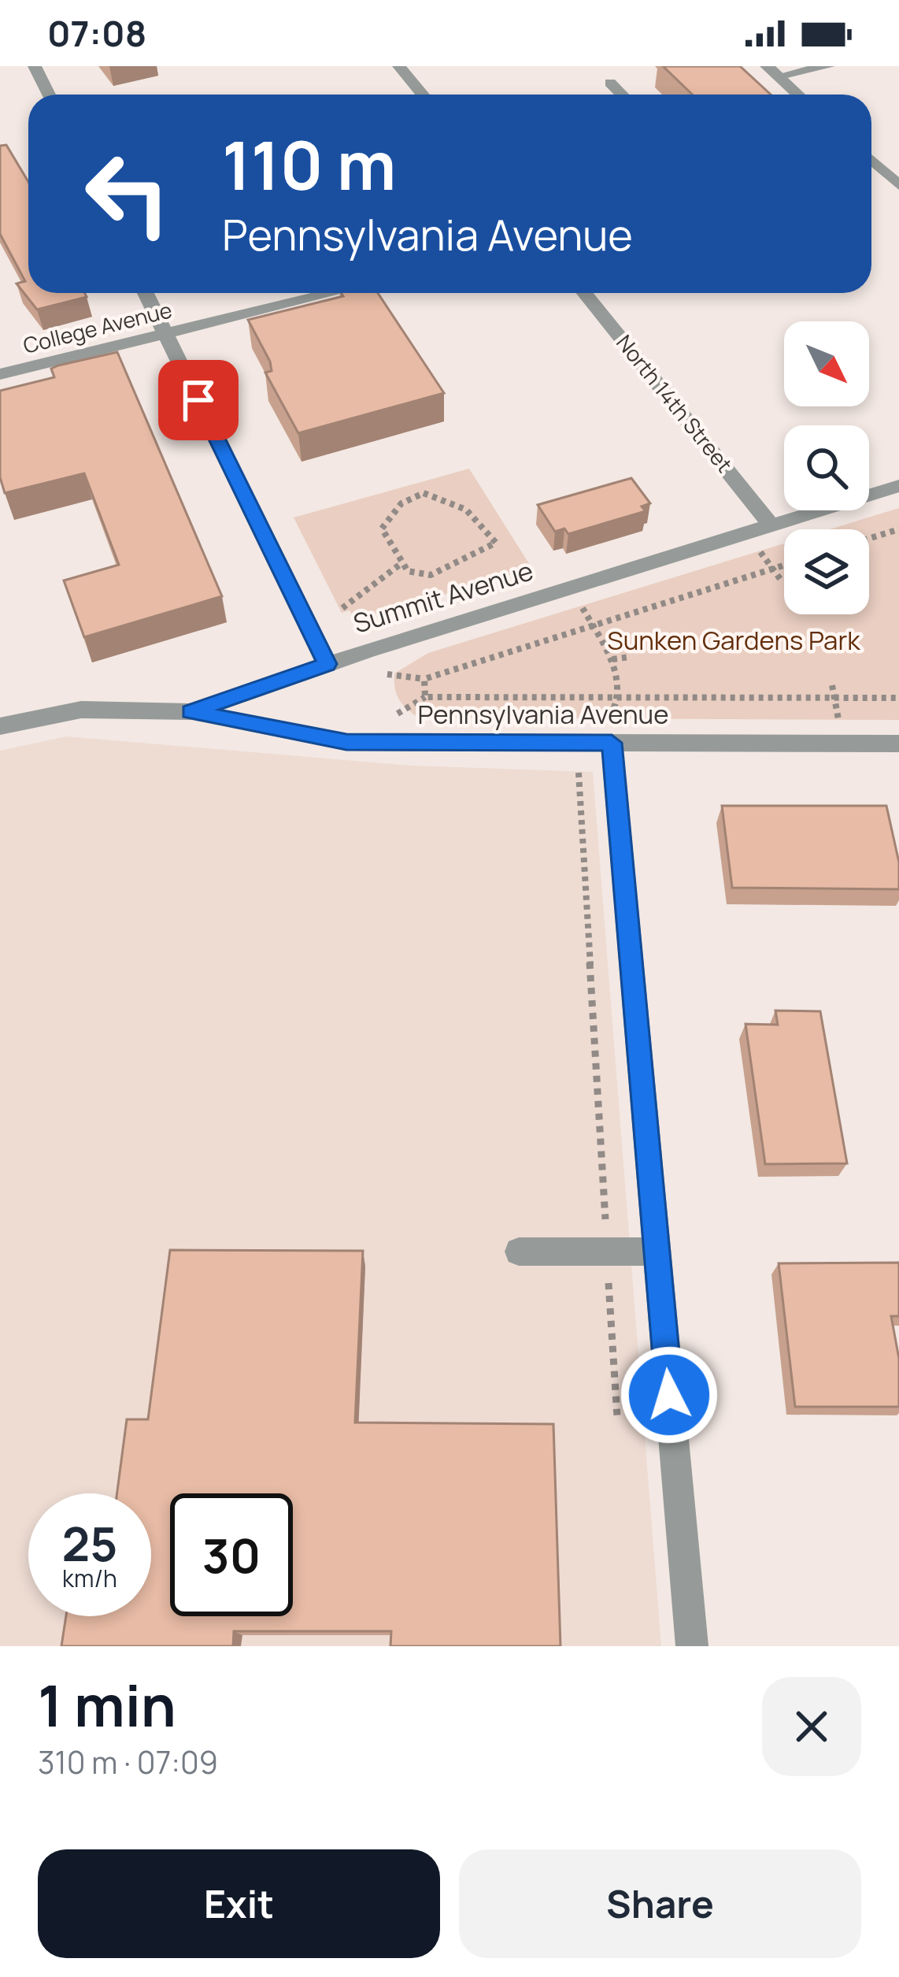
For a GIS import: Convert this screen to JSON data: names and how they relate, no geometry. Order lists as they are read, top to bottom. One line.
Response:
{"streets":{"street":["College Avenue","North 14th Street","Summit Avenue","Pennsylvania Avenue"]},"crossings":[["North 14th Street","Summit Avenue"],["Summit Avenue","Pennsylvania Avenue"]],"parks":["Sunken Gardens Park"],"north":"bottom right","page":{"status":"07:08","turn":["110 m","Pennsylvania Avenue"],"speed":"25 km/h","limit":"30","heading":["1 min","310 m · 07:09"],"buttons":["Exit","Share"]}}
